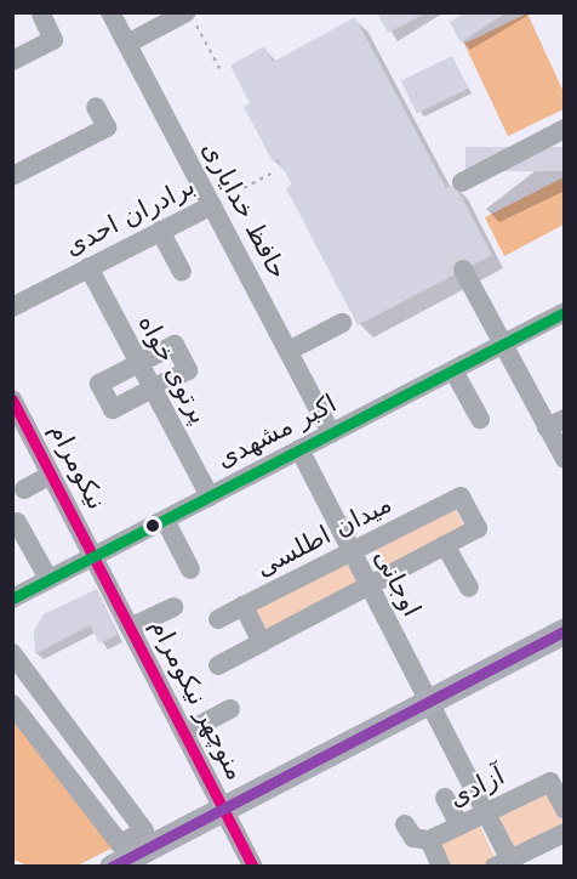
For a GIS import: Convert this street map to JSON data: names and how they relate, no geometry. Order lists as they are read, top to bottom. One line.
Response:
{"streets":{"street":["حافظ خدایاری","برادران احدی","پرتوی خواه","اکبر مشهدی","نیکومرام","میدان اطلسی","اوجانی","منوچهر نیکومرام","آزادی"]},"crossings":[["حافظ خدایاری","برادران احدی"],["حافظ خدایاری","اکبر مشهدی"],["برادران احدی","پرتوی خواه"],["پرتوی خواه","اکبر مشهدی"],["اکبر مشهدی","نیکومرام"],["اکبر مشهدی","اوجانی"],["اکبر مشهدی","منوچهر نیکومرام"],["نیکومرام","منوچهر نیکومرام"],["میدان اطلسی","اوجانی"],["اوجانی","آزادی"]]}
